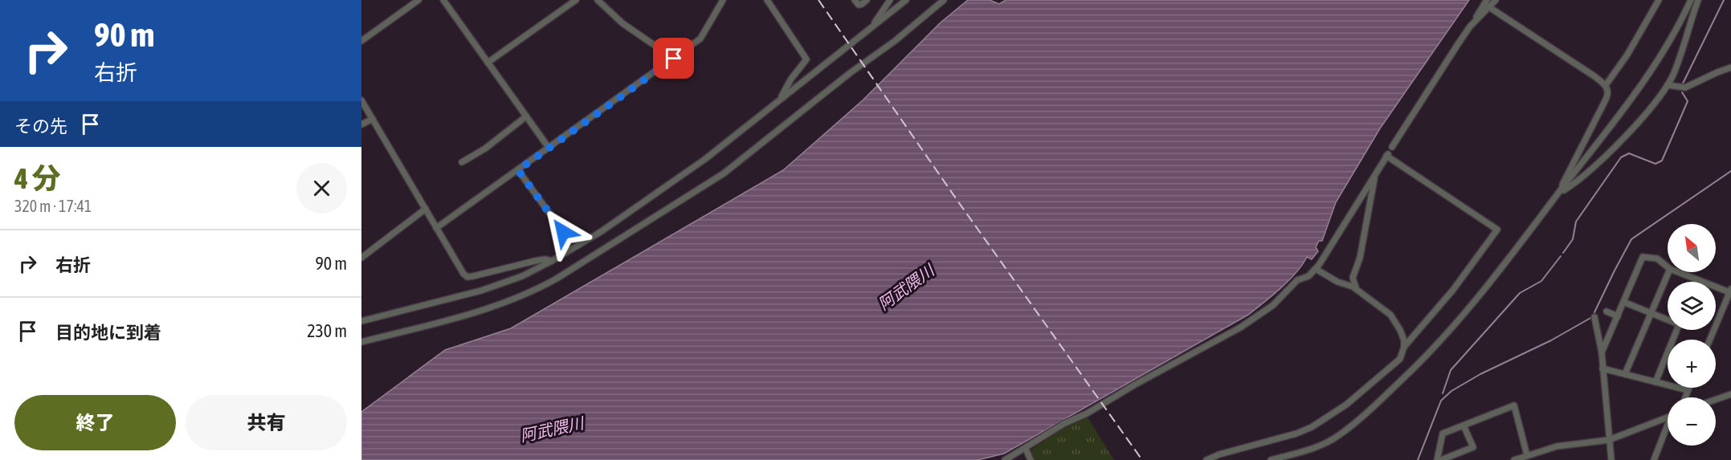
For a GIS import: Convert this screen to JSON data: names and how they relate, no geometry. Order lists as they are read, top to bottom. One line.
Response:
{"water":["阿武隈川"],"north":"top left","page":{"turn":["90 m","右折"],"then":"その先","heading":["4 分","320 m · 17:41"],"map_buttons":["+","−"],"list":[{"name":"右折","value":"90 m"},{"name":"目的地に到着","value":"230 m"}],"buttons":["終了","共有"]}}
